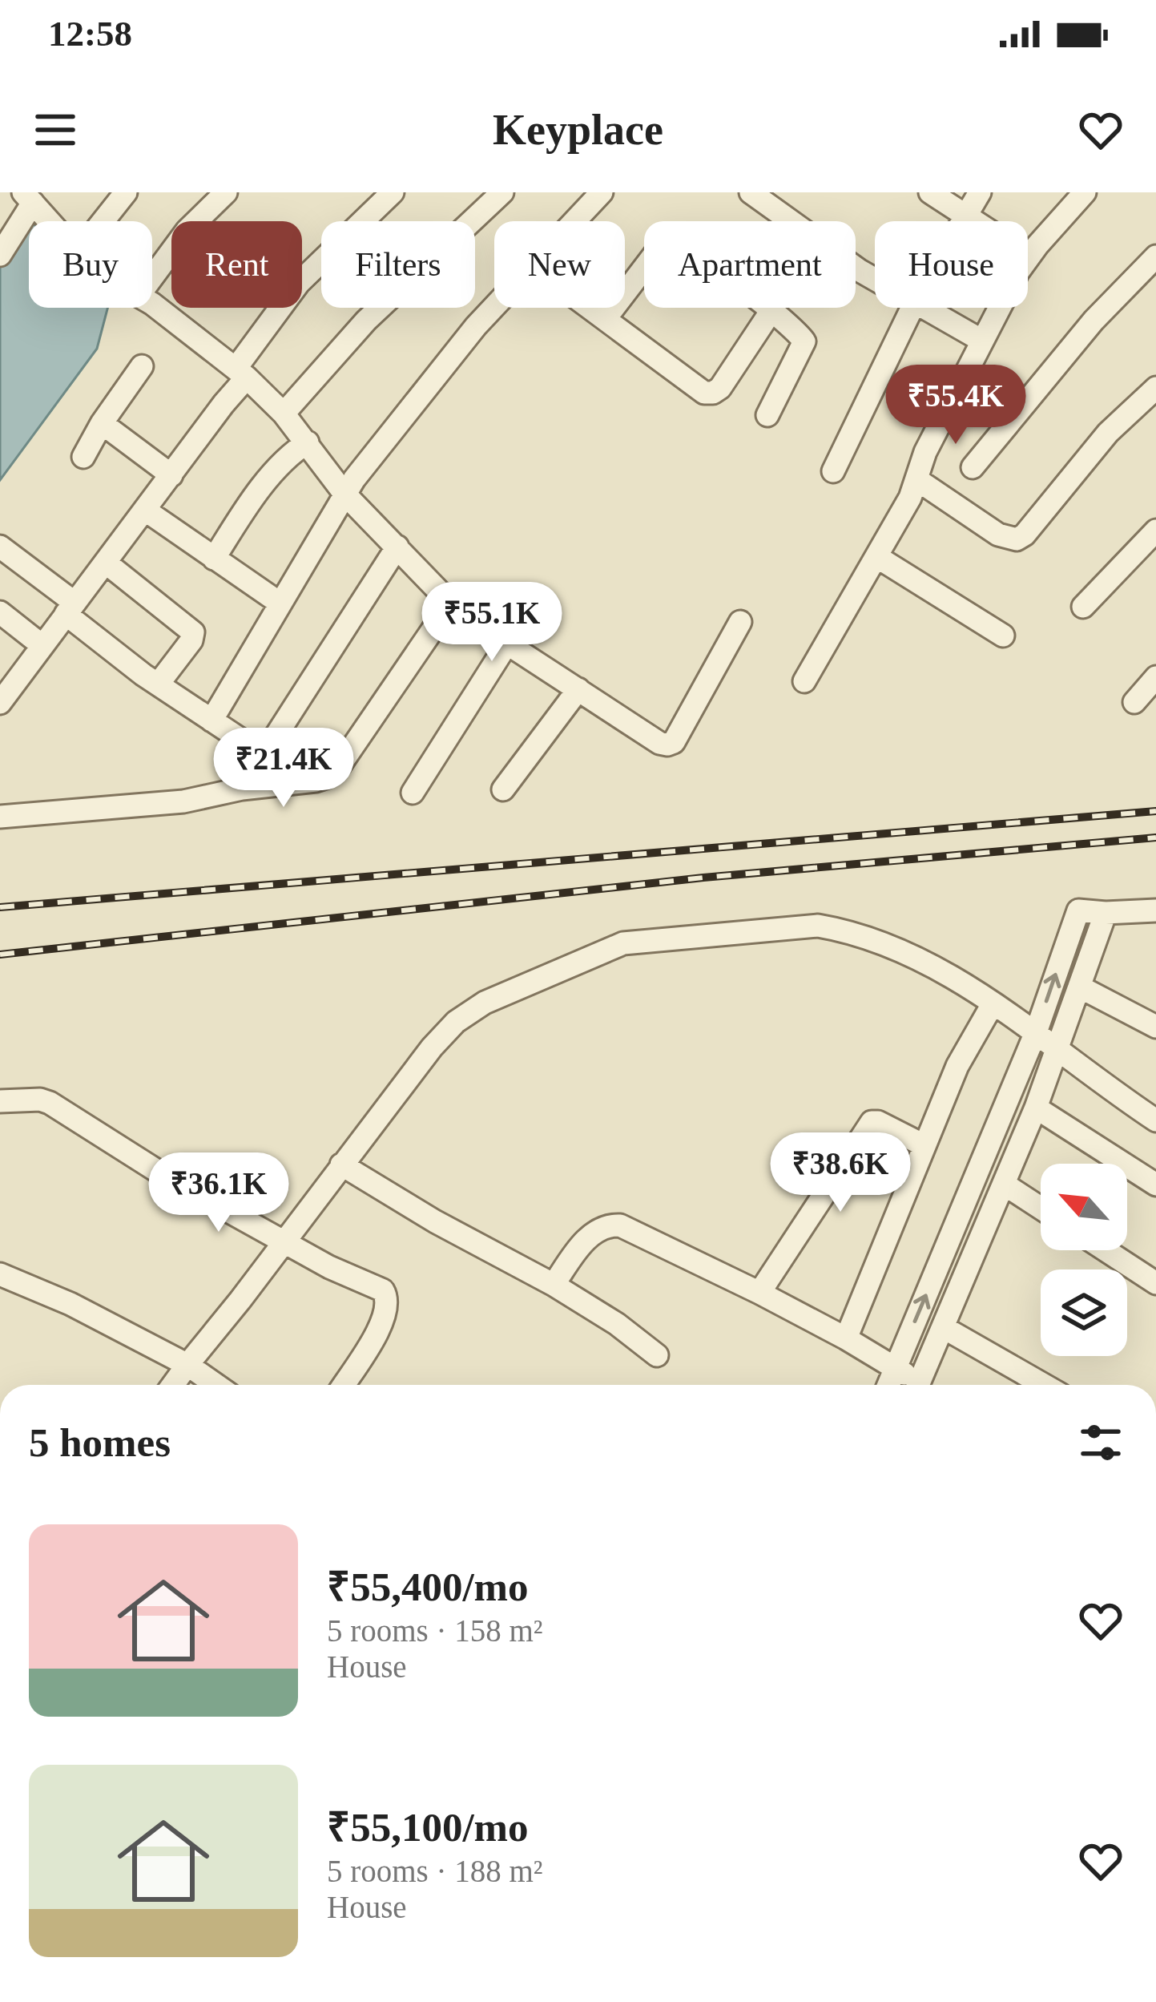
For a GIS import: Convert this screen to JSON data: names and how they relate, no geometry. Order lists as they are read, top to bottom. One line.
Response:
{"north":"top left","page":{"status":"12:58","header":"Keyplace","chip":["Buy","Rent","Filters","New","Apartment","House"],"price":["₹55.4K","₹55.1K","₹21.4K","₹38.6K","₹36.1K"],"heading":"5 homes","list":[{"name":"₹55,400/mo","note":"5 rooms · 158 m² · House"},{"name":"₹55,100/mo","note":"5 rooms · 188 m² · House"}]}}
